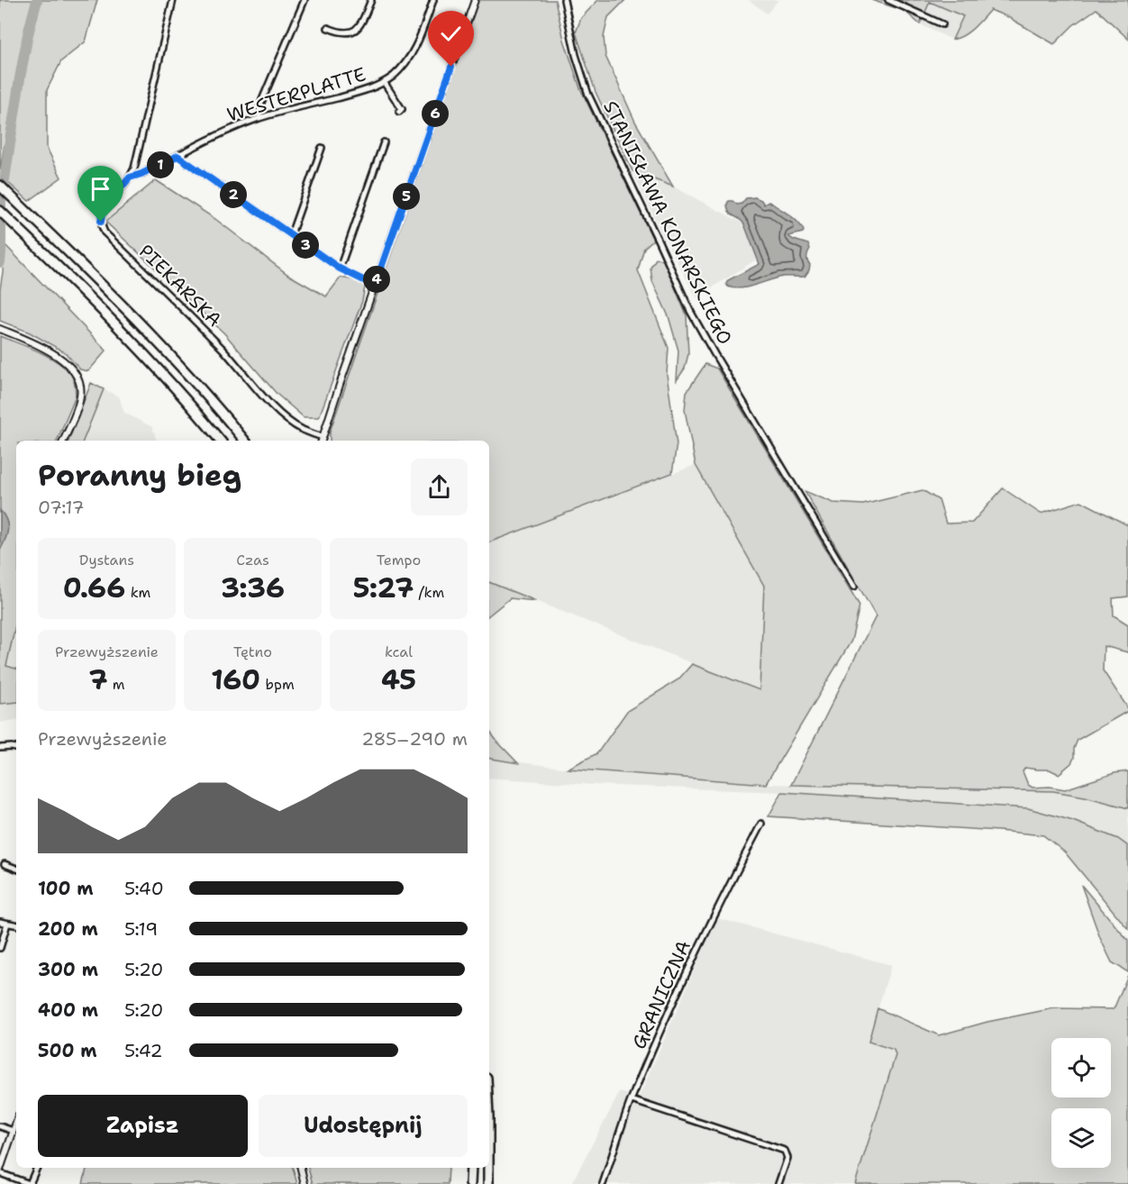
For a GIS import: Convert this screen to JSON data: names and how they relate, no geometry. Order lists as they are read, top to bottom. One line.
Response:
{"streets":{"street":["WESTERPLATTE","STANISŁAWA KONARSKIEGO","PIEKARSKA","GRANICZNA"]},"crossings":[["WESTERPLATTE","PIEKARSKA"]],"page":{"pins":["6","1","2","5","3","4"],"heading":["Poranny bieg","07:17"],"stats":[["Dystans","0.66 km"],["Czas","3:36"],["Tempo","5:27 /km"],["Przewyższenie","7 m"],["Tętno","160 bpm"],["kcal","45"]],"chart":["Przewyższenie","285–290 m"],"list":[{"name":"100 m","note":"5:40"},{"name":"200 m","note":"5:19"},{"name":"300 m","note":"5:20"},{"name":"400 m","note":"5:20"},{"name":"500 m","note":"5:42"}],"buttons":["Zapisz","Udostępnij"]}}
